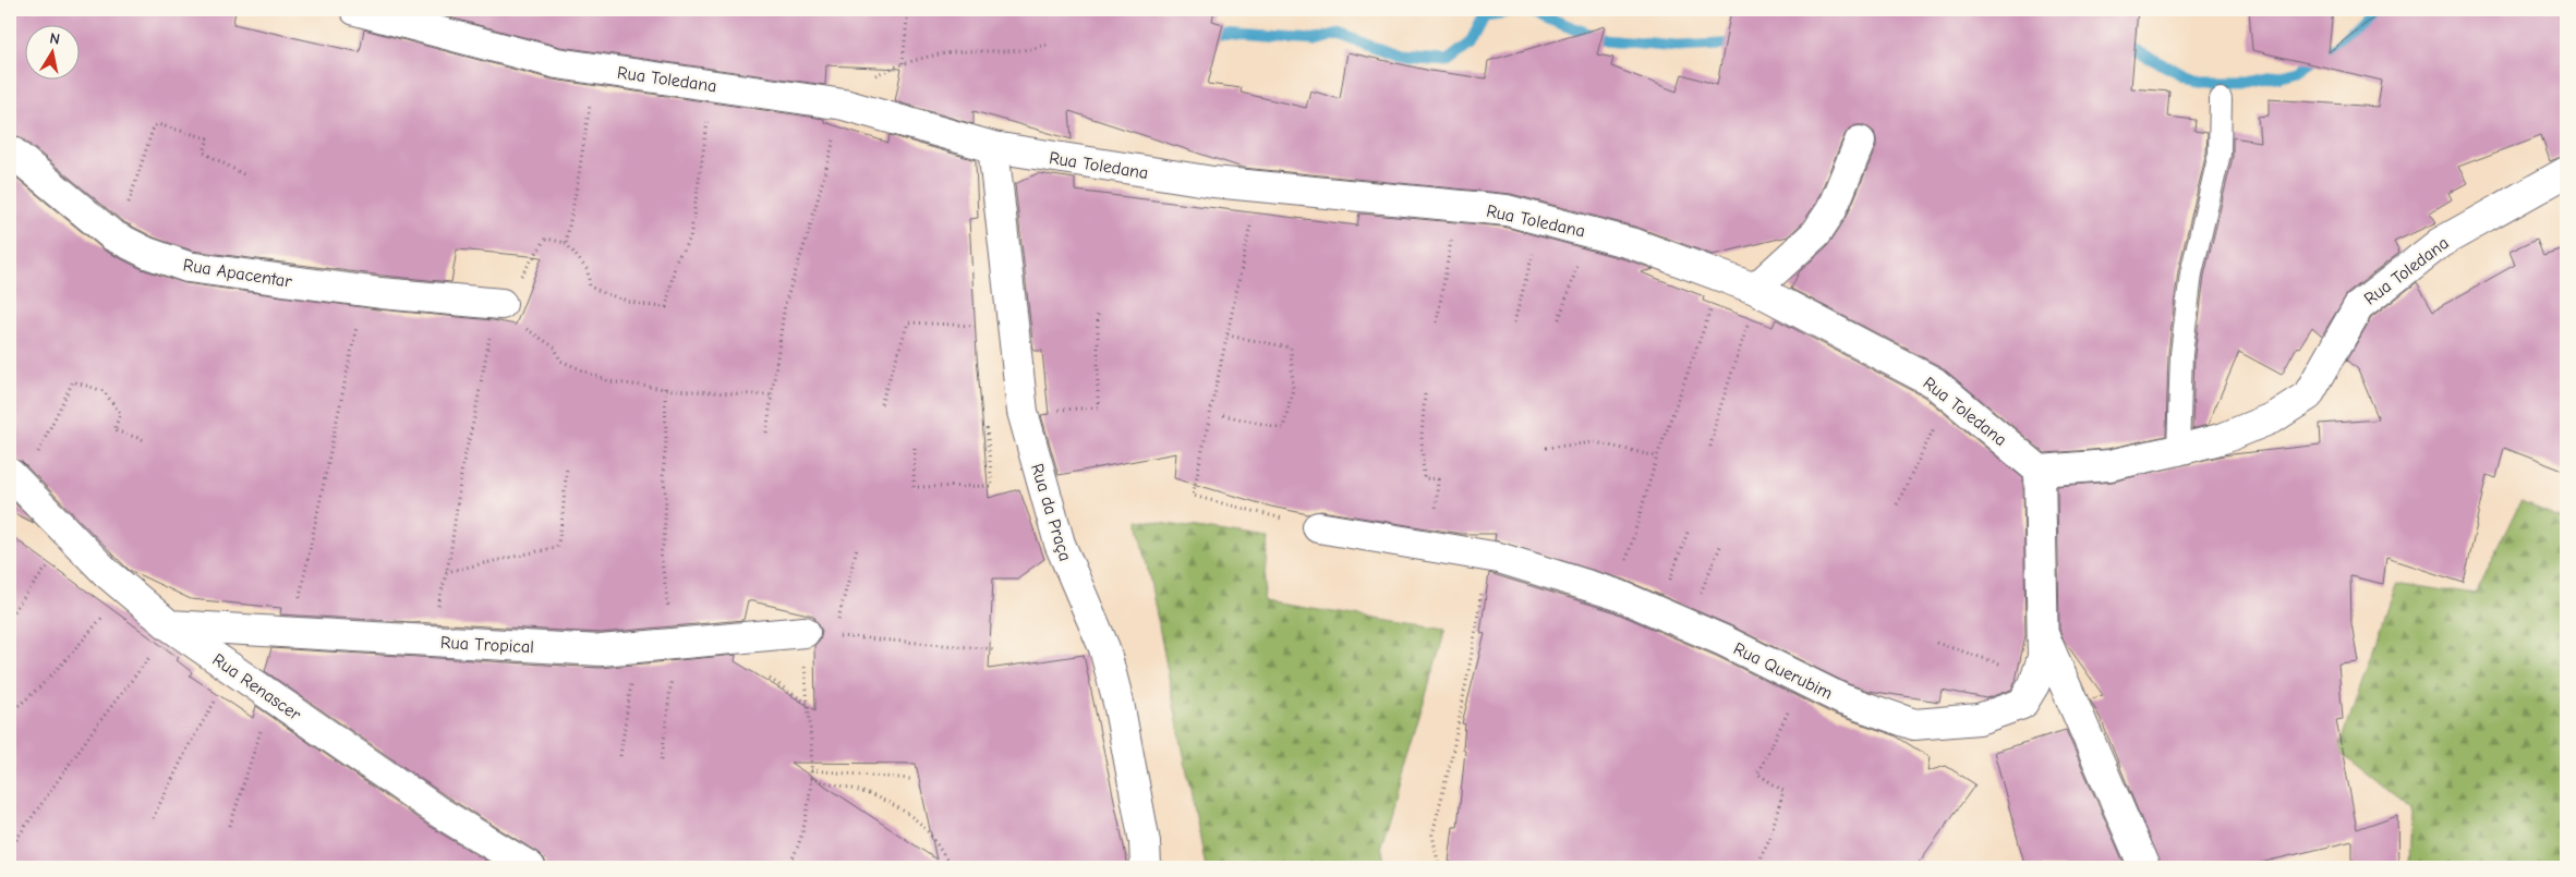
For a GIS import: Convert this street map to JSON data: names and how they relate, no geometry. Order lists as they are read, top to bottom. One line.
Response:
{"streets":{"street":["Rua Toledana","Rua Apacentar","Rua da Praça","Rua Tropical","Rua Querubim","Rua Renascer"]},"crossings":[["Rua Toledana","Rua da Praça"],["Rua Toledana","Rua Querubim"],["Rua Tropical","Rua Renascer"]],"north":"top"}
